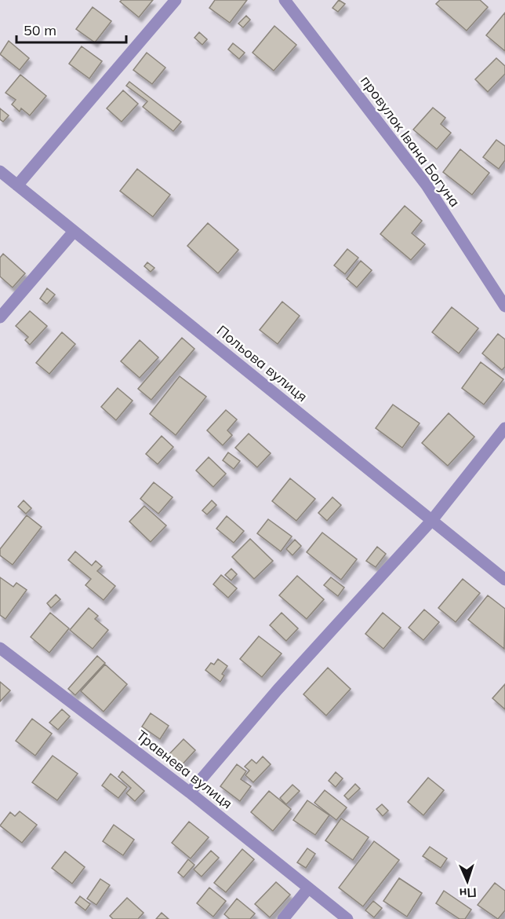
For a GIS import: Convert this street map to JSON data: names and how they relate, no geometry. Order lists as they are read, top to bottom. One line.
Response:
{"streets":{"street":["провулок Івана Богуна","Польова вулиця","Травнева вулиця"]},"scale_bar":"50 m","north":"bottom"}
